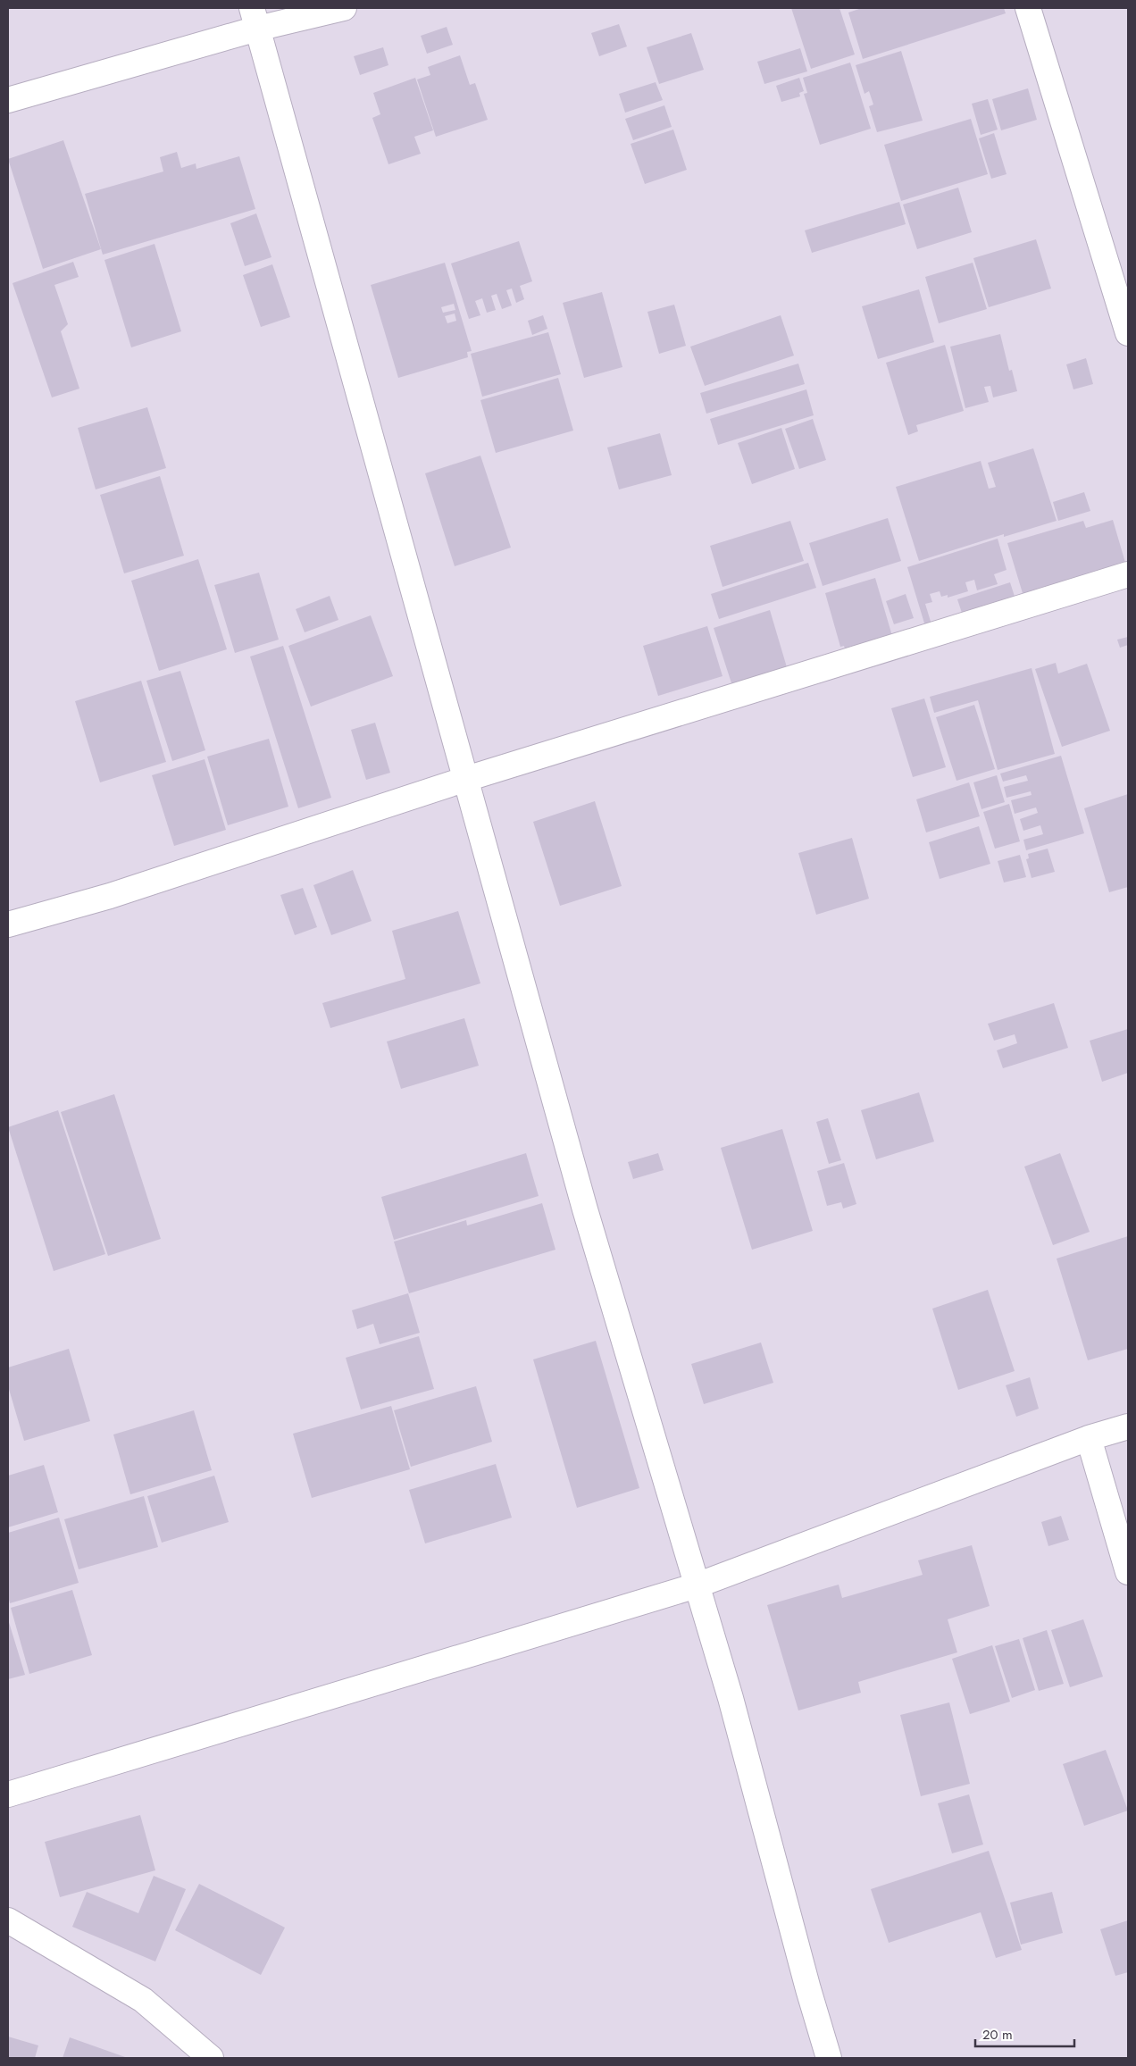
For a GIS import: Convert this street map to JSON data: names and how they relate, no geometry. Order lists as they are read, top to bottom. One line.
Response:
{"scale_bar":"20 m"}
